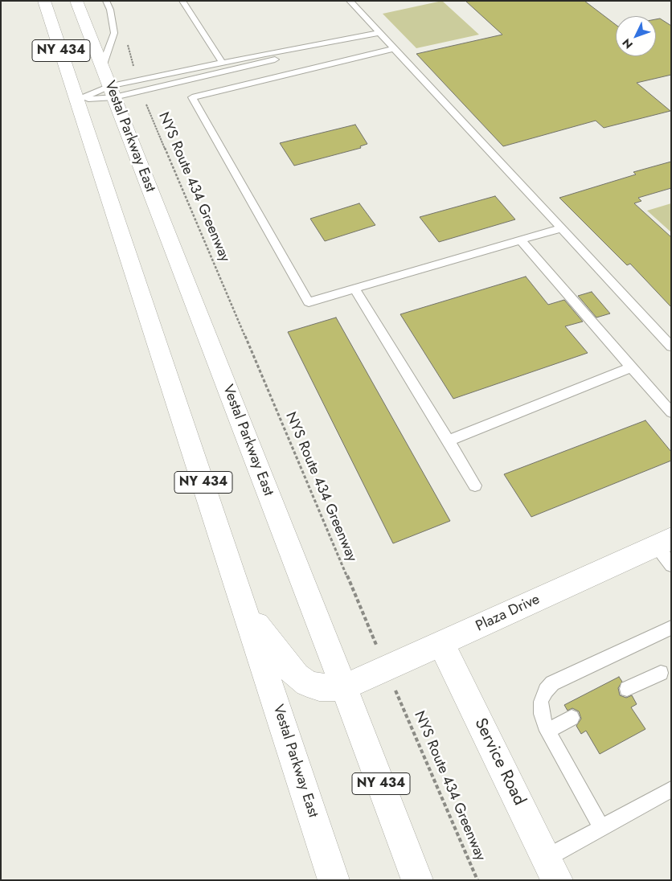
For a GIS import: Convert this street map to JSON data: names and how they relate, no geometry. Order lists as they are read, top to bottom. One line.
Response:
{"streets":{"main road":["NY 434","Vestal Parkway East","Plaza Drive","Service Road"],"path":["NYS Route 434 Greenway"]},"crossings":[["Vestal Parkway East","Plaza Drive"],["NYS Route 434 Greenway","Plaza Drive"],["Plaza Drive","Service Road"]],"north":"bottom left"}
